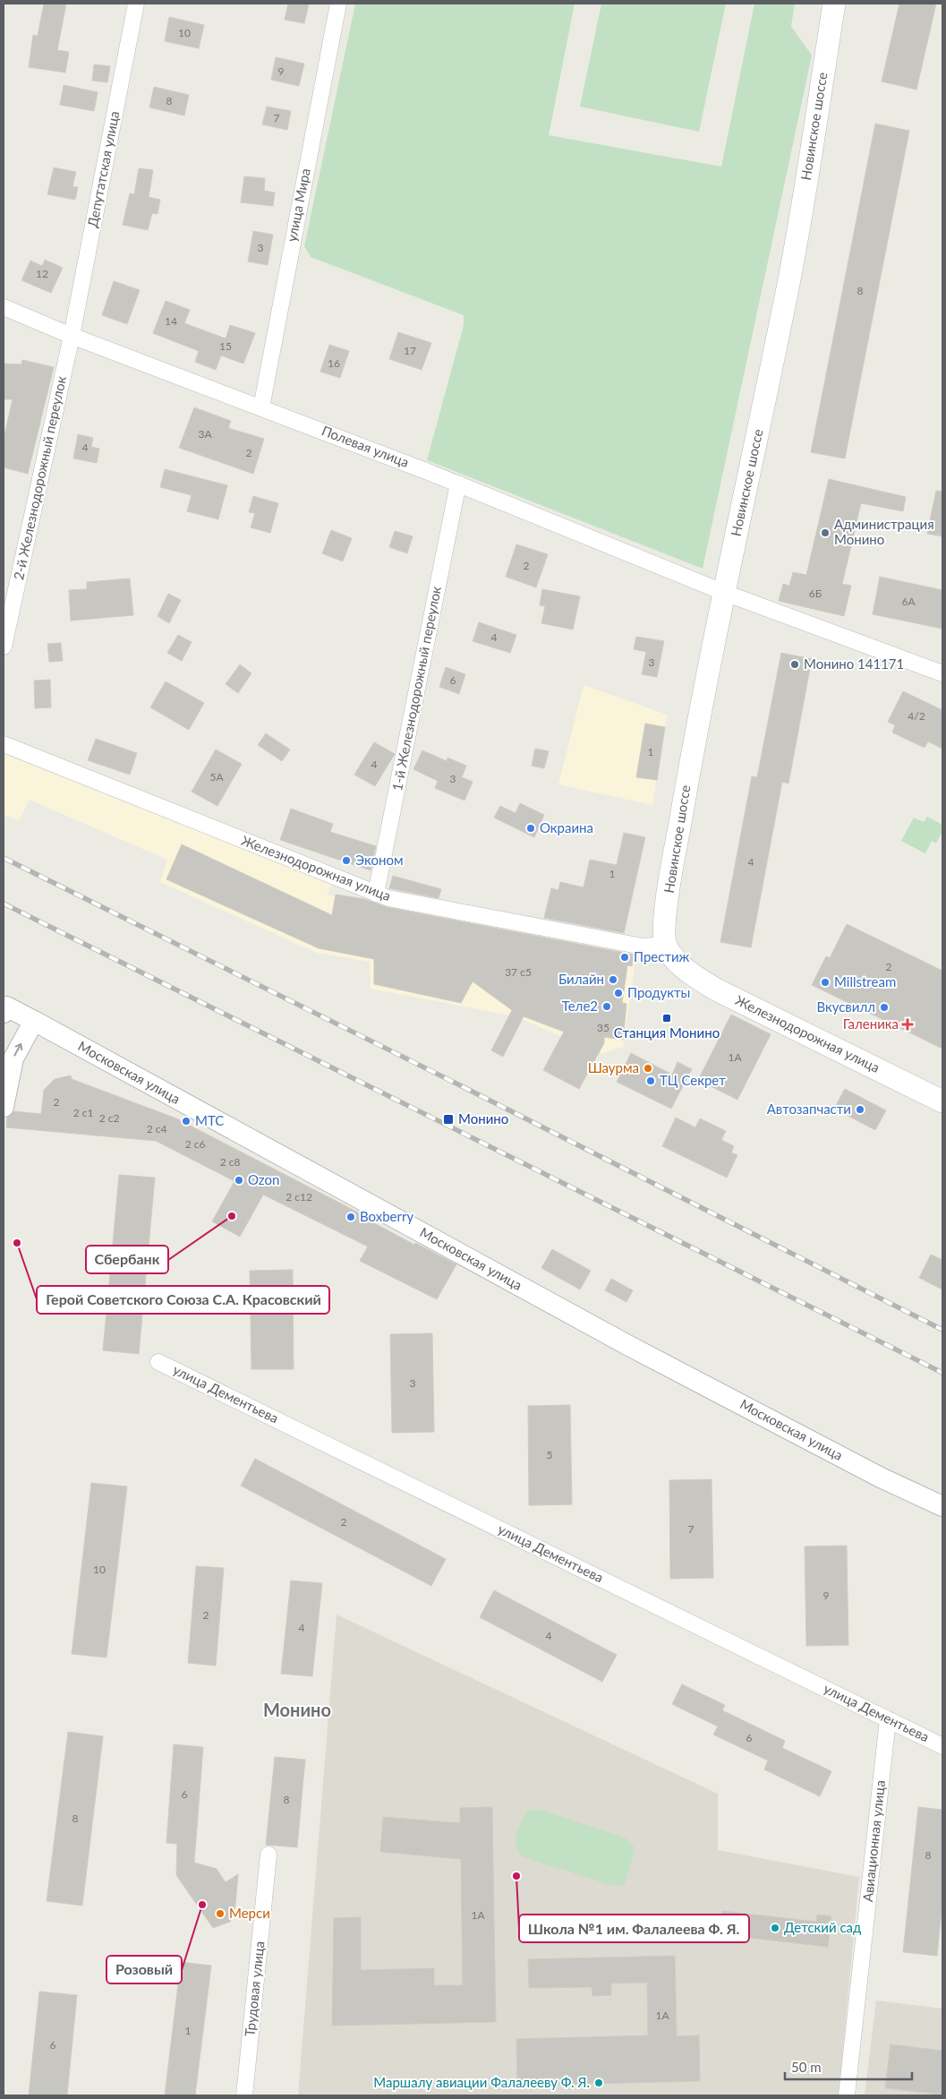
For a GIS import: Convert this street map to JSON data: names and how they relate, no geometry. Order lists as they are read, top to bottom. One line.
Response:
{"streets":{"main road":["Новинское шоссе","Железнодорожная улица"],"street":["Депутатская улица","улица Мира","Полевая улица","2-й Железнодорожный переулок","1-й Железнодорожный переулок","Московская улица","улица Дементьева","Авиационная улица","Трудовая улица"]},"crossings":[["Новинское шоссе","Полевая улица"],["Новинское шоссе","Железнодорожная улица"],["Депутатская улица","Полевая улица"],["Депутатская улица","2-й Железнодорожный переулок"],["улица Мира","Полевая улица"],["Полевая улица","2-й Железнодорожный переулок"],["Полевая улица","1-й Железнодорожный переулок"],["1-й Железнодорожный переулок","Железнодорожная улица"],["улица Дементьева","Авиационная улица"]],"districts":["Монино"],"places":{"other":["Администрация Монино","Монино 141171","Окраина","Эконом","Престиж","Билайн","Millstream","Продукты","Теле2","Вкусвилл","Шаурма","ТЦ Секрет","Автозапчасти","МТС","Ozon","Сбербанк","Boxberry","Герой Советского Союза С.А. Красовский","Школа №1 им. Фалалеева Ф. Я.","Розовый","Мерси","Детский сад","Маршалу авиации Фалалееву Ф. Я."],"transit":["Станция Монино","Монино"],"health":["Галеника"]},"house_numbers":["10","9","8","7","3","12","8","14","15","17","16","3А","4","2","2","6Б","6А","4","3","6","4/2","1","4","5А","3","4","1","2","37 с5","35","1А","2","2 с1","2 с2","2 с4","2 с6","2 с8","2 с12","3","5","2","7","10","9","2","4","4","6","6","8","8","8","1А","1А","1","6"],"scale_bar":"50 m"}
